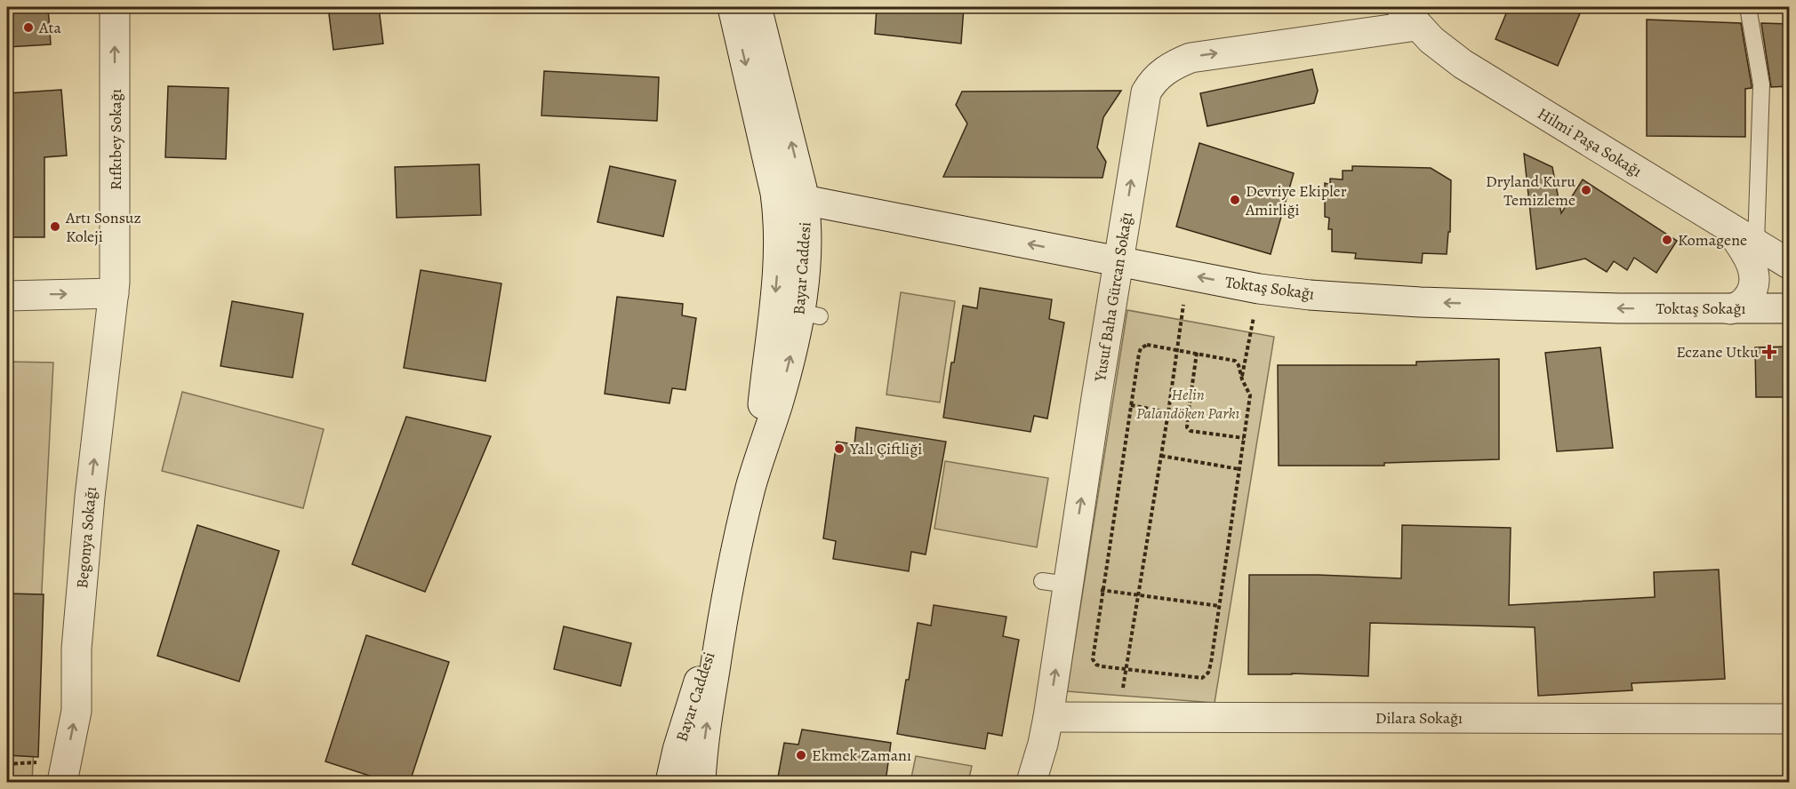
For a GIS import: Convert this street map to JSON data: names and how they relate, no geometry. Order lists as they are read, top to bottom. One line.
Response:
{"streets":{"street":["Rıfkıbey Sokağı","Hilmi Paşa Sokağı","Bayar Caddesi","Toktaş Sokağı","Yusuf Baha Gürcan Sokağı","Begonya Sokağı","Dilara Sokağı"]},"crossings":[["Rıfkıbey Sokağı","Begonya Sokağı"],["Hilmi Paşa Sokağı","Yusuf Baha Gürcan Sokağı"],["Bayar Caddesi","Toktaş Sokağı"],["Toktaş Sokağı","Yusuf Baha Gürcan Sokağı"],["Yusuf Baha Gürcan Sokağı","Dilara Sokağı"]],"one_way":["Rıfkıbey Sokağı","Toktaş Sokağı","Yusuf Baha Gürcan Sokağı","Begonya Sokağı"],"parks":["Helin Palandöken Parkı"],"places":{"other":["Ata","Dryland Kuru Temizleme","Devriye Ekipler Amirliği","Artı Sonsuz Koleji","Komagene","Yalı Çiftliği","Ekmek Zamanı"],"health":["Eczane Utku"]}}
